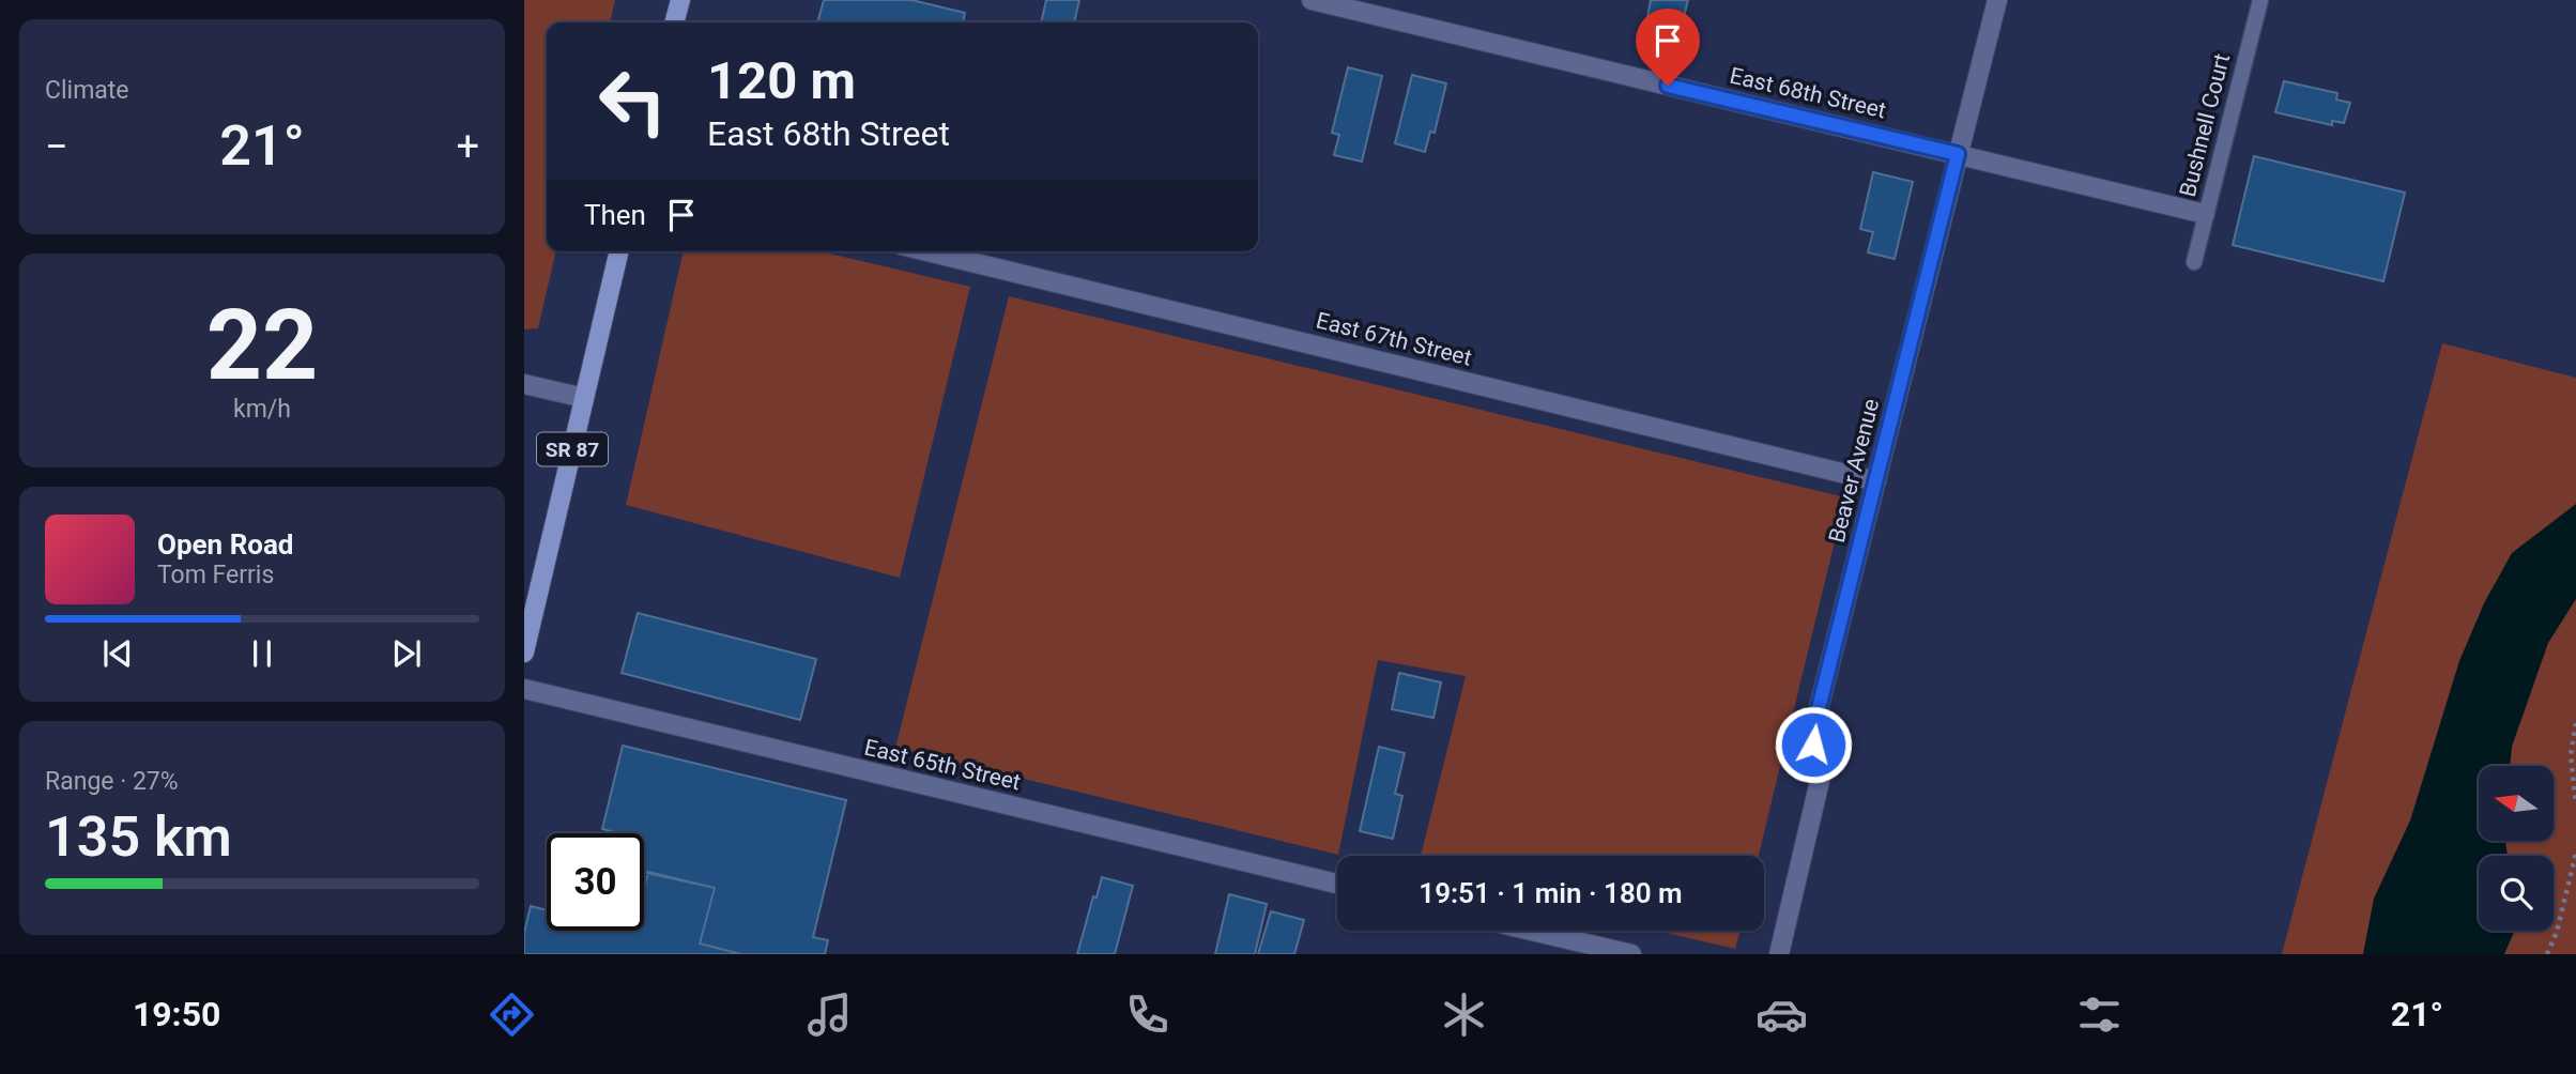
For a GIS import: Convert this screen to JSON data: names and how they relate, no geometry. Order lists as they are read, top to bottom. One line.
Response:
{"streets":{"main road":["SR 87"],"street":["East 68th Street","East 67th Street","Beaver Avenue","East 65th Street"],"lane":["Bushnell Court"]},"crossings":[["East 68th Street","Bushnell Court"],["East 68th Street","Beaver Avenue"],["East 67th Street","Beaver Avenue"]],"north":"left","page":{"tile":["Climate",["22","km/h"],["Range · 27%","135 km"]],"turn":["120 m","East 68th Street"],"heat":["−","21°","+"],"then":"Then","song":["Open Road","Tom Ferris"],"limit":"30","trip":"19:51 · 1 min · 180 m","tabs":["19:50","21°"]}}
